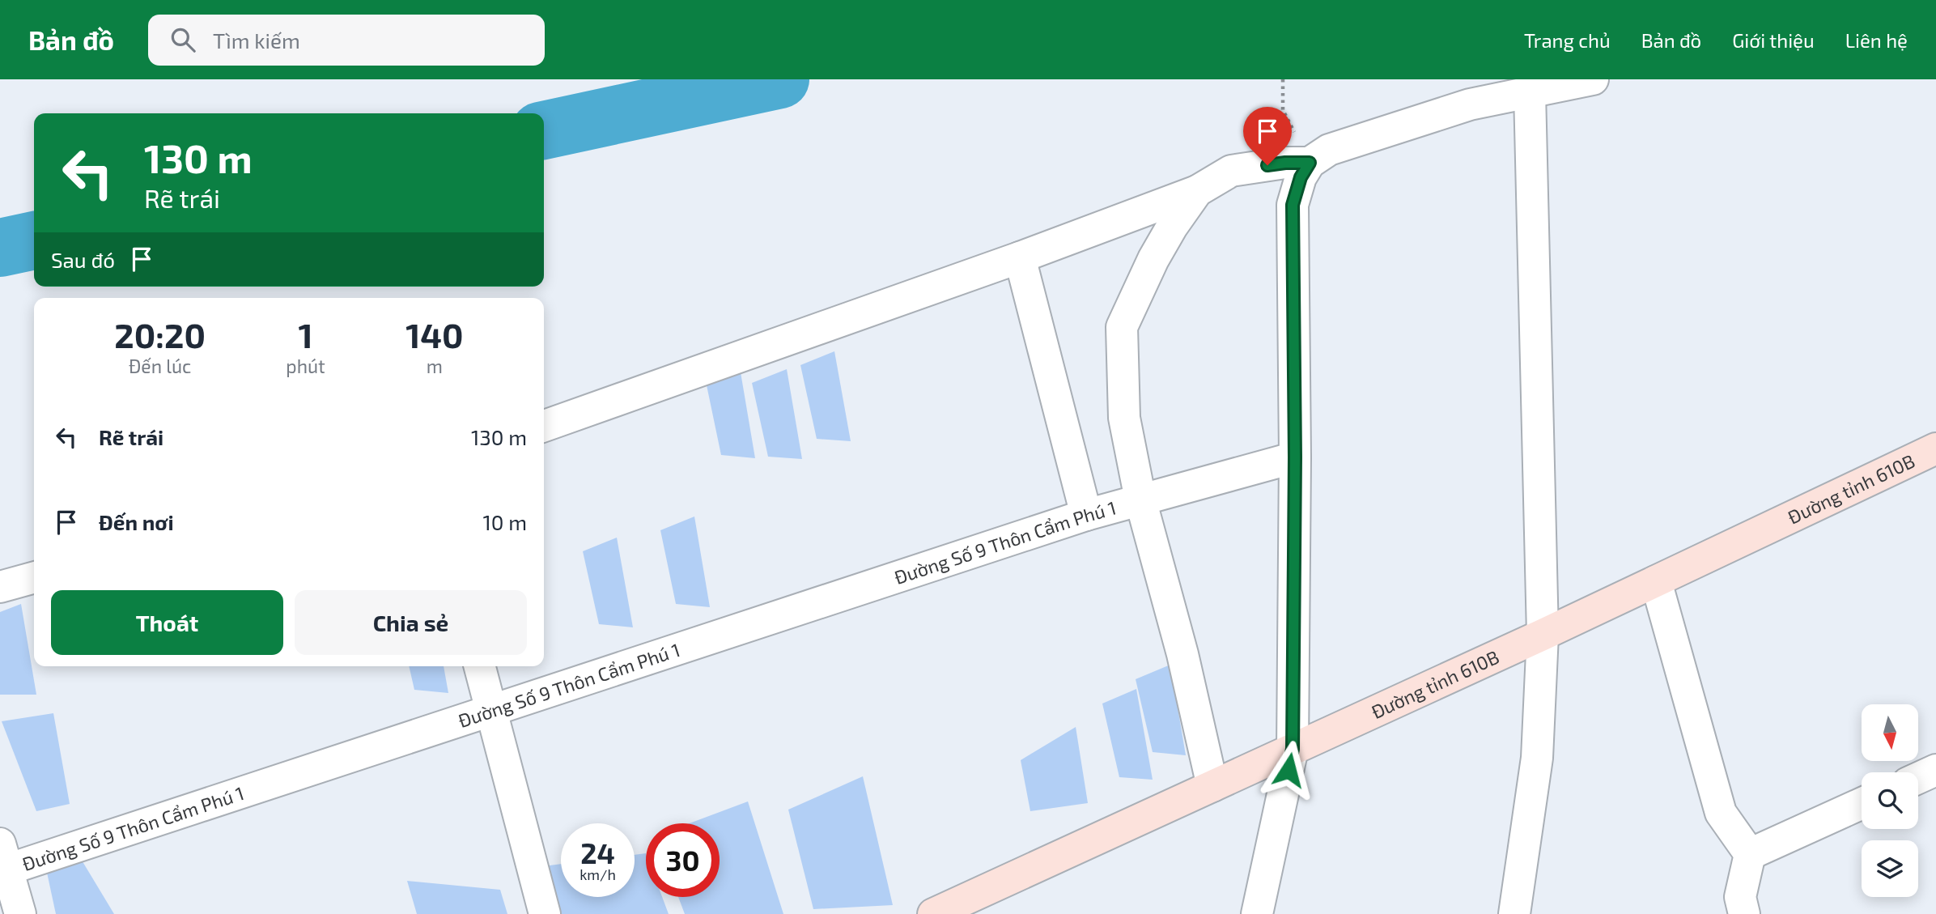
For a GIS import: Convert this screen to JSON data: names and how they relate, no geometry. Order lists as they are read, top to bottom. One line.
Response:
{"streets":{"main road":["Đường tỉnh 610B"],"street":["Đường Số 9 Thôn Cẩm Phú 1"]},"north":"bottom","page":{"header":"Bản đồ","search":"Tìm kiếm","nav":["Trang chủ","Bản đồ","Giới thiệu","Liên hệ"],"turn":["130 m","Rẽ trái"],"then":"Sau đó","eta":["20:20","Đến lúc","1","phút","140","m"],"list":[{"name":"Rẽ trái","value":"130 m"},{"name":"Đến nơi","value":"10 m"}],"buttons":["Thoát","Chia sẻ"],"speed":"24 km/h","limit":"30"}}
